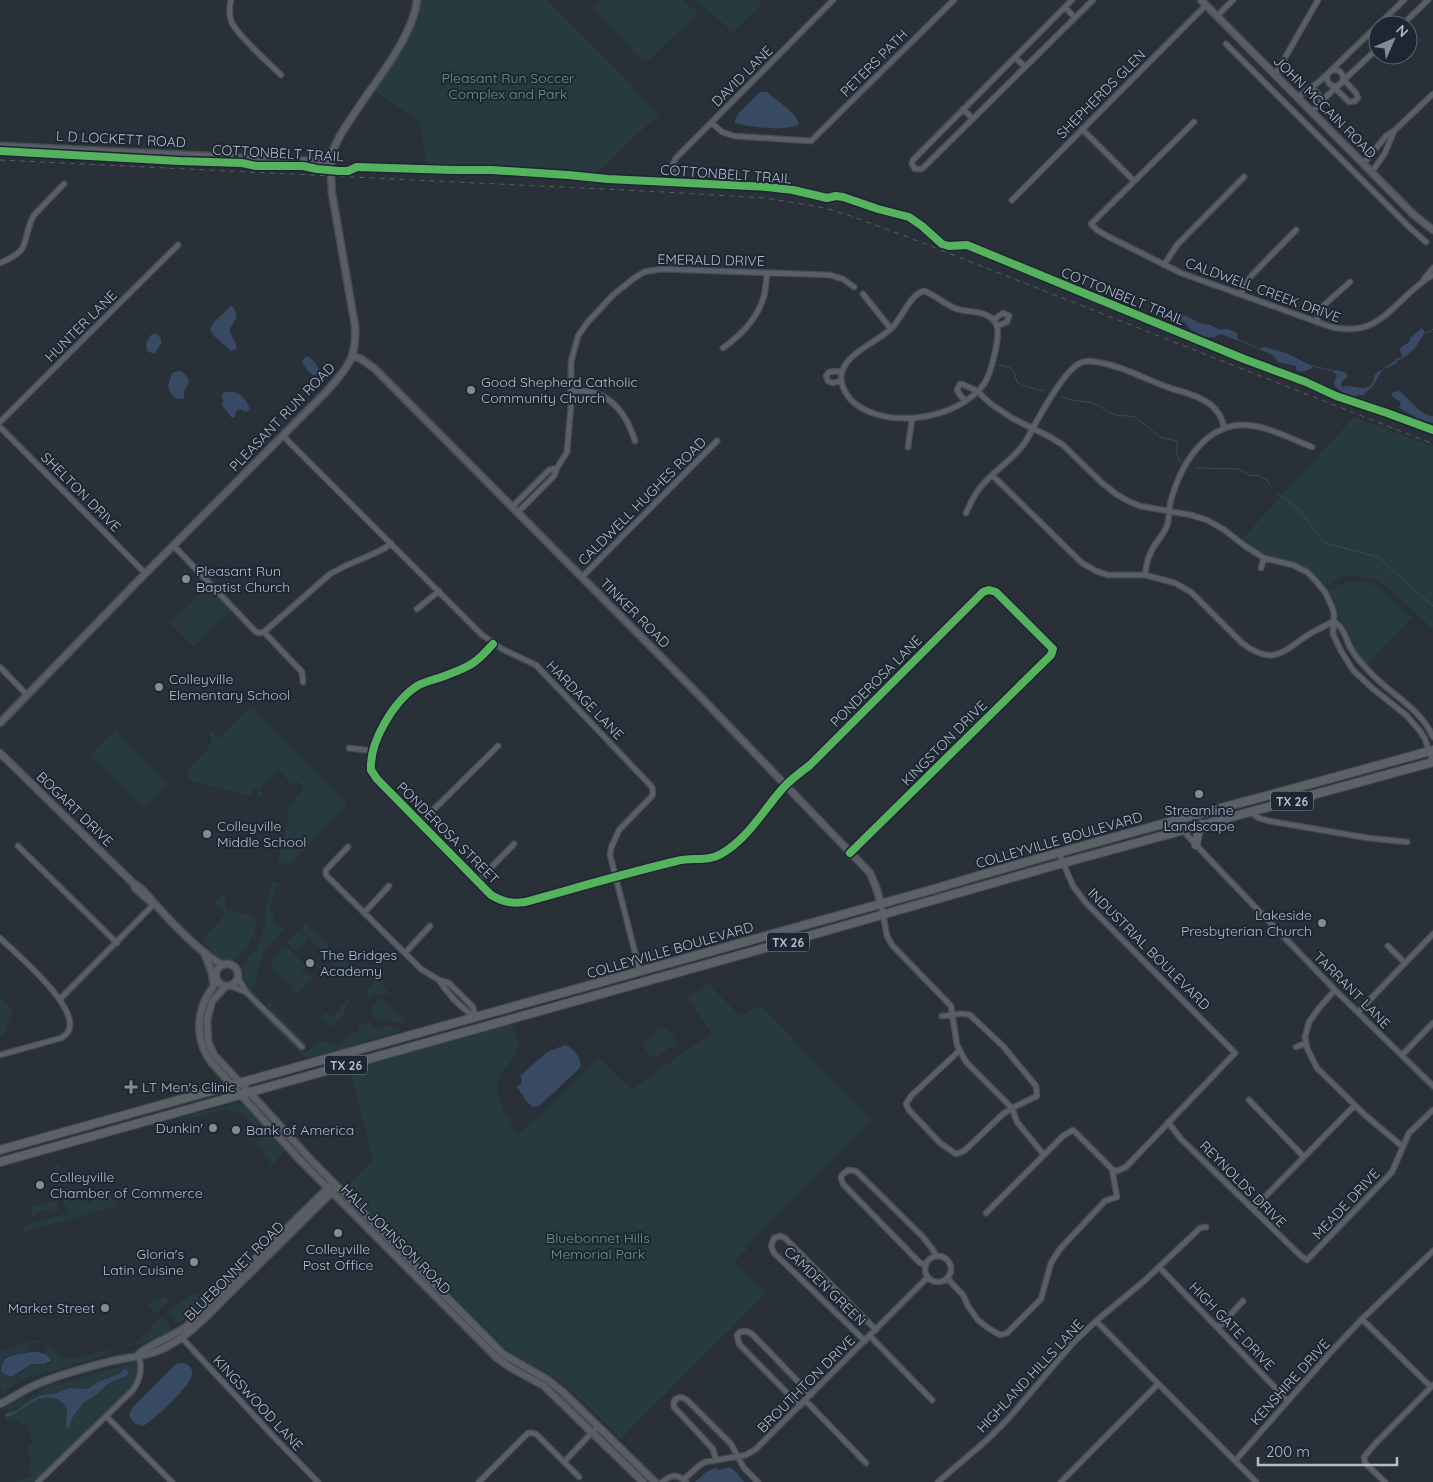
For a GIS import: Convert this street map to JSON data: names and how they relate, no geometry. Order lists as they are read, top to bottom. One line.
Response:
{"streets":{"main road":["JOHN MCCAIN ROAD","L D LOCKETT ROAD","PLEASANT RUN ROAD","TINKER ROAD","TX 26","BOGART DRIVE","COLLEYVILLE BOULEVARD","HALL JOHNSON ROAD","BLUEBONNET ROAD"],"street":["PETERS PATH","DAVID LANE","SHEPHERDS GLEN","EMERALD DRIVE","CALDWELL CREEK DRIVE","HUNTER LANE","SHELTON DRIVE","CALDWELL HUGHES ROAD","PONDEROSA LANE","HARDAGE LANE","KINGSTON DRIVE","PONDEROSA STREET","INDUSTRIAL BOULEVARD","TARRANT LANE","REYNOLDS DRIVE","MEADE DRIVE","CAMDEN GREEN","HIGH GATE DRIVE","HIGHLAND HILLS LANE","KENSHIRE DRIVE","BROUTHTON DRIVE","KINGSWOOD LANE"],"cycle path":["COTTONBELT TRAIL"]},"crossings":[["PETERS PATH","DAVID LANE"],["SHEPHERDS GLEN","JOHN MCCAIN ROAD"],["L D LOCKETT ROAD","PLEASANT RUN ROAD"],["EMERALD DRIVE","TINKER ROAD"],["PLEASANT RUN ROAD","SHELTON DRIVE"],["PLEASANT RUN ROAD","TINKER ROAD"],["PLEASANT RUN ROAD","HARDAGE LANE"],["CALDWELL HUGHES ROAD","TINKER ROAD"],["TINKER ROAD","PONDEROSA LANE"],["TINKER ROAD","KINGSTON DRIVE"],["TINKER ROAD","PONDEROSA STREET"],["TINKER ROAD","COLLEYVILLE BOULEVARD"],["PONDEROSA LANE","KINGSTON DRIVE"],["PONDEROSA LANE","PONDEROSA STREET"],["HARDAGE LANE","PONDEROSA STREET"],["HARDAGE LANE","COLLEYVILLE BOULEVARD"],["BOGART DRIVE","HALL JOHNSON ROAD"],["COLLEYVILLE BOULEVARD","INDUSTRIAL BOULEVARD"],["COLLEYVILLE BOULEVARD","TARRANT LANE"],["COLLEYVILLE BOULEVARD","HALL JOHNSON ROAD"],["INDUSTRIAL BOULEVARD","REYNOLDS DRIVE"],["REYNOLDS DRIVE","MEADE DRIVE"],["HALL JOHNSON ROAD","BLUEBONNET ROAD"],["BLUEBONNET ROAD","KINGSWOOD LANE"],["CAMDEN GREEN","BROUTHTON DRIVE"],["HIGH GATE DRIVE","HIGHLAND HILLS LANE"],["HIGH GATE DRIVE","KENSHIRE DRIVE"]],"parks":["Pleasant Run Soccer Complex and Park","Bluebonnet Hills Memorial Park"],"places":{"other":["Good Shepherd Catholic Community Church","Pleasant Run Baptist Church","Colleyville Elementary School","Streamline Landscape","Colleyville Middle School","Lakeside Presbyterian Church","The Bridges Academy","Dunkin'","Bank of America","Colleyville Chamber of Commerce","Colleyville Post Office","Gloria's Latin Cuisine","Market Street"],"health":["LT Men's Clinic"]},"scale_bar":"200 m","north":"top right"}
